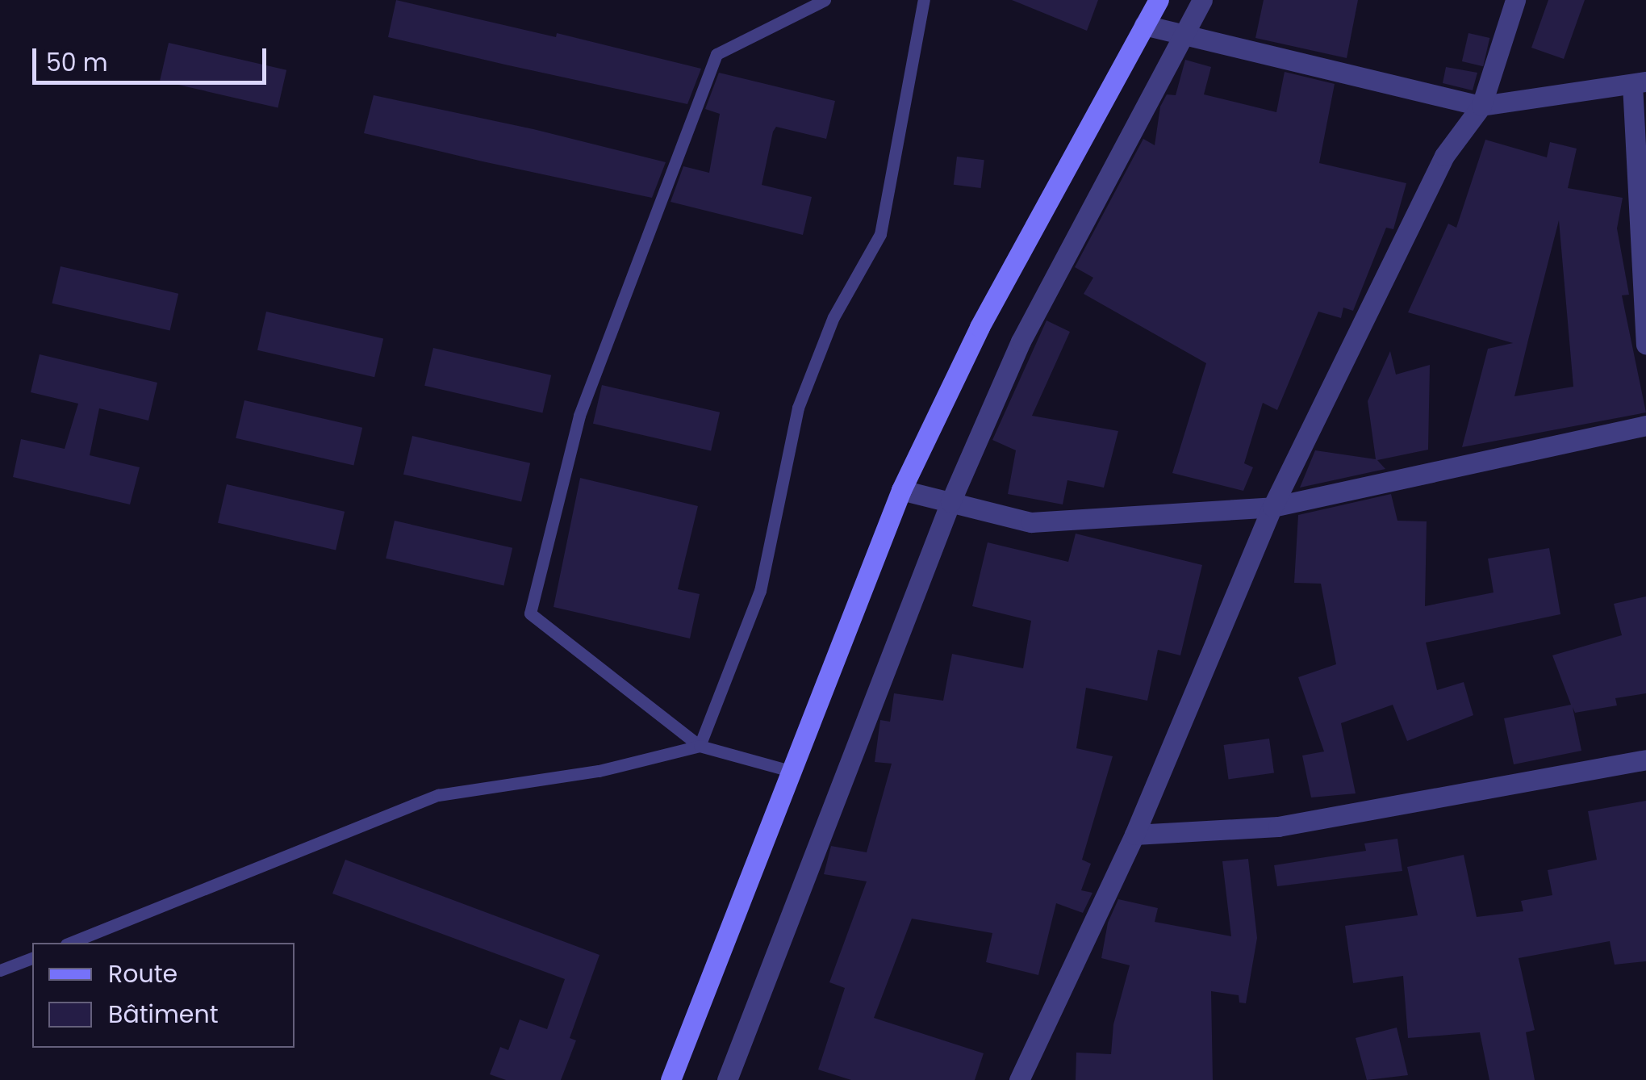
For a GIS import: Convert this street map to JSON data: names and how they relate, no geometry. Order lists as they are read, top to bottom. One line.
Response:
{"legend":["Route","Bâtiment"],"scale_bar":"50 m"}
